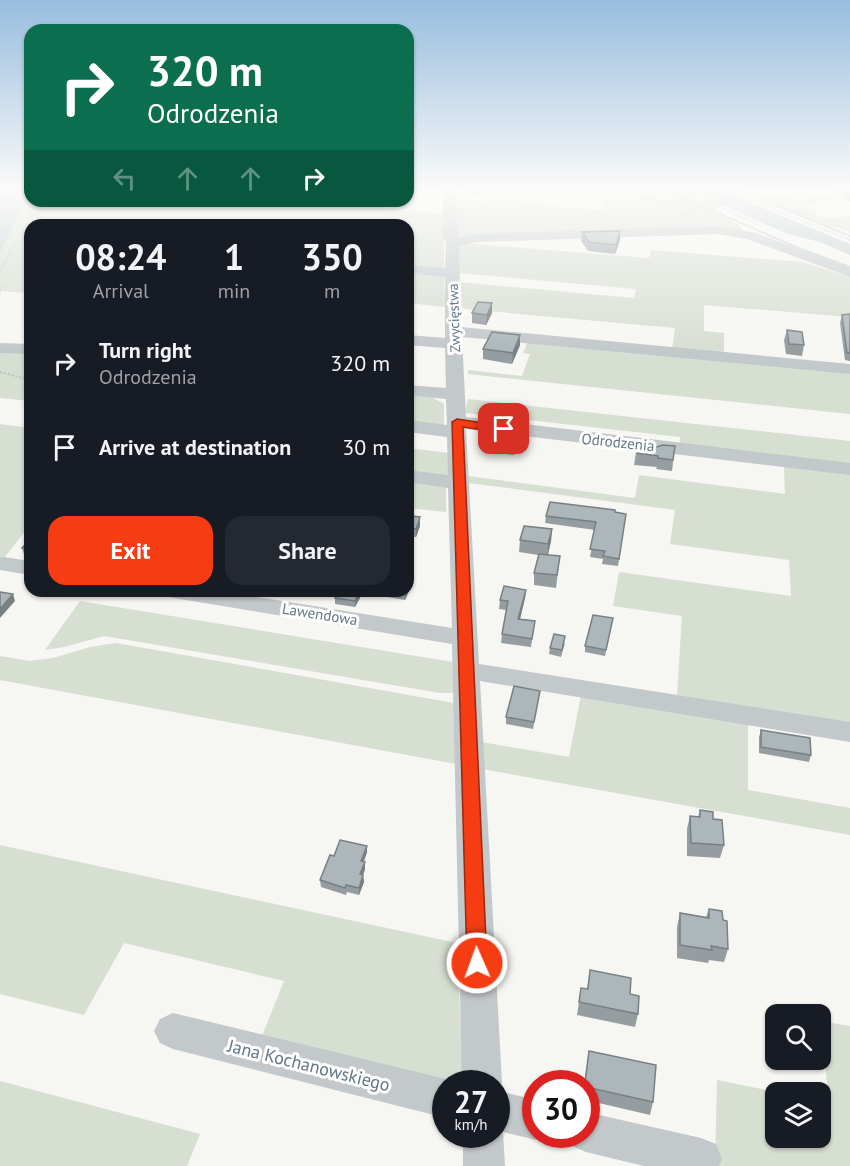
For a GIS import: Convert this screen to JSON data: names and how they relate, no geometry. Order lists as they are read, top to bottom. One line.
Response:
{"streets":{"street":["Zwycięstwa","Odrodzenia","Lawendowa","Jana Kochanowskiego"]},"crossings":[["Zwycięstwa","Odrodzenia"],["Zwycięstwa","Lawendowa"]],"page":{"turn":["320 m","Odrodzenia"],"eta":["08:24","Arrival","1","min","350","m"],"list":[{"name":"Turn right","note":"Odrodzenia","value":"320 m"},{"name":"Arrive at destination","value":"30 m"}],"buttons":["Exit","Share"],"speed":"27 km/h","limit":"30"}}
